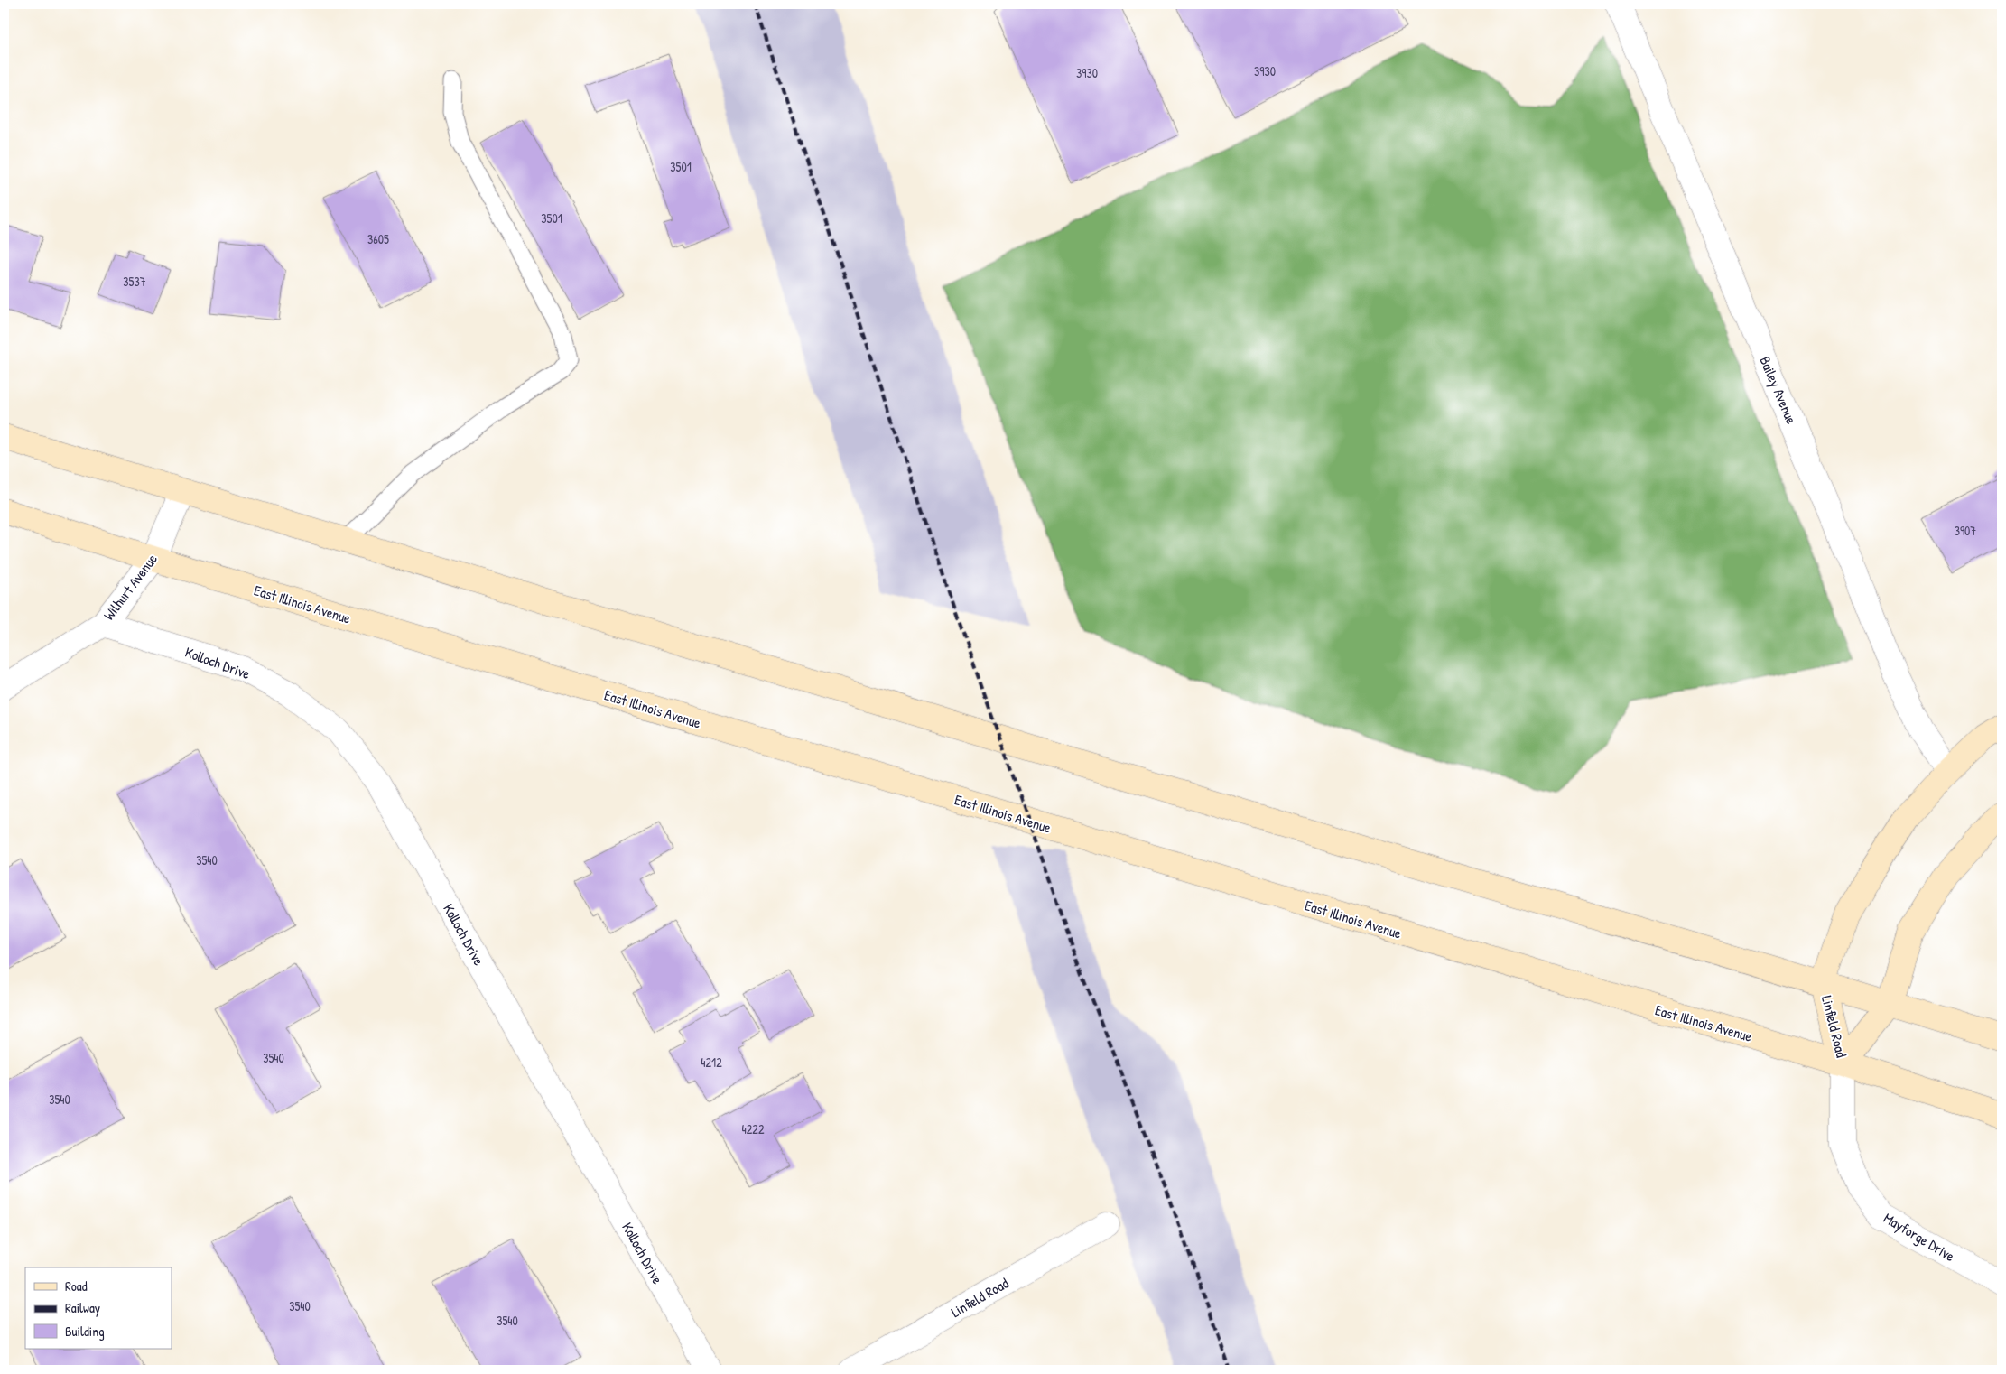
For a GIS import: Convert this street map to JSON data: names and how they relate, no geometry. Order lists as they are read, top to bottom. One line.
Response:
{"streets":{"main road":["East Illinois Avenue","Linfield Road"],"street":["Bailey Avenue","Wilhurt Avenue","Kolloch Drive","Mayforge Drive"]},"crossings":[["Bailey Avenue","Linfield Road"],["Wilhurt Avenue","East Illinois Avenue"],["Wilhurt Avenue","Kolloch Drive"],["East Illinois Avenue","Linfield Road"],["East Illinois Avenue","Mayforge Drive"],["Linfield Road","Mayforge Drive"]],"house_numbers":["3930","3930","3501","3501","3605","3537","3907","3540","3540","4212","3540","4222","3540","3540"],"legend":["Road","Railway","Building"]}
